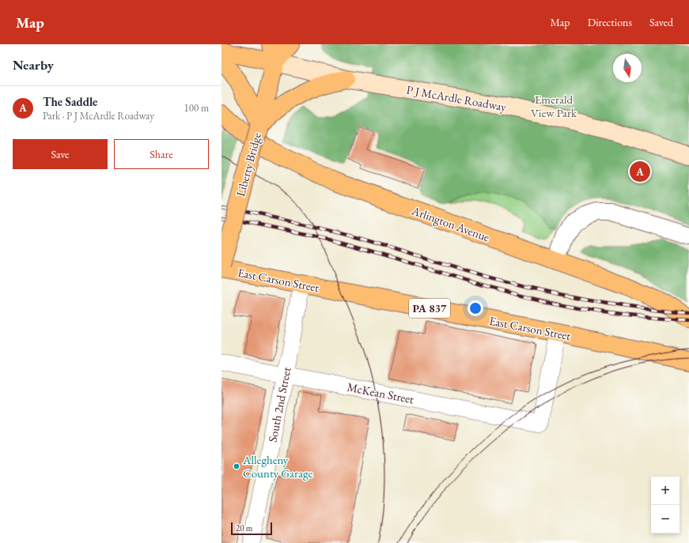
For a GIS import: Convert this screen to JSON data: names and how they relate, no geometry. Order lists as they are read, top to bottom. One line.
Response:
{"streets":{"main road":["P J McArdle Roadway","Liberty Bridge","Arlington Avenue","East Carson Street","PA 837"],"street":["McKean Street","South 2nd Street"]},"crossings":[["P J McArdle Roadway","Liberty Bridge"],["East Carson Street","McKean Street"],["East Carson Street","South 2nd Street"],["McKean Street","South 2nd Street"]],"parks":["Emerald View Park"],"places":["Allegheny County Garage"],"scale_bar":"20 m","north":"bottom","page":{"header":"Map","nav":["Map","Directions","Saved"],"heading":"Nearby","list":[{"mark":"A","name":"The Saddle","note":"Park · P J McArdle Roadway","value":"100 m"}],"buttons":["Save","Share"],"pins":"A","map_buttons":["+","−"],"scale":"20 m"}}
